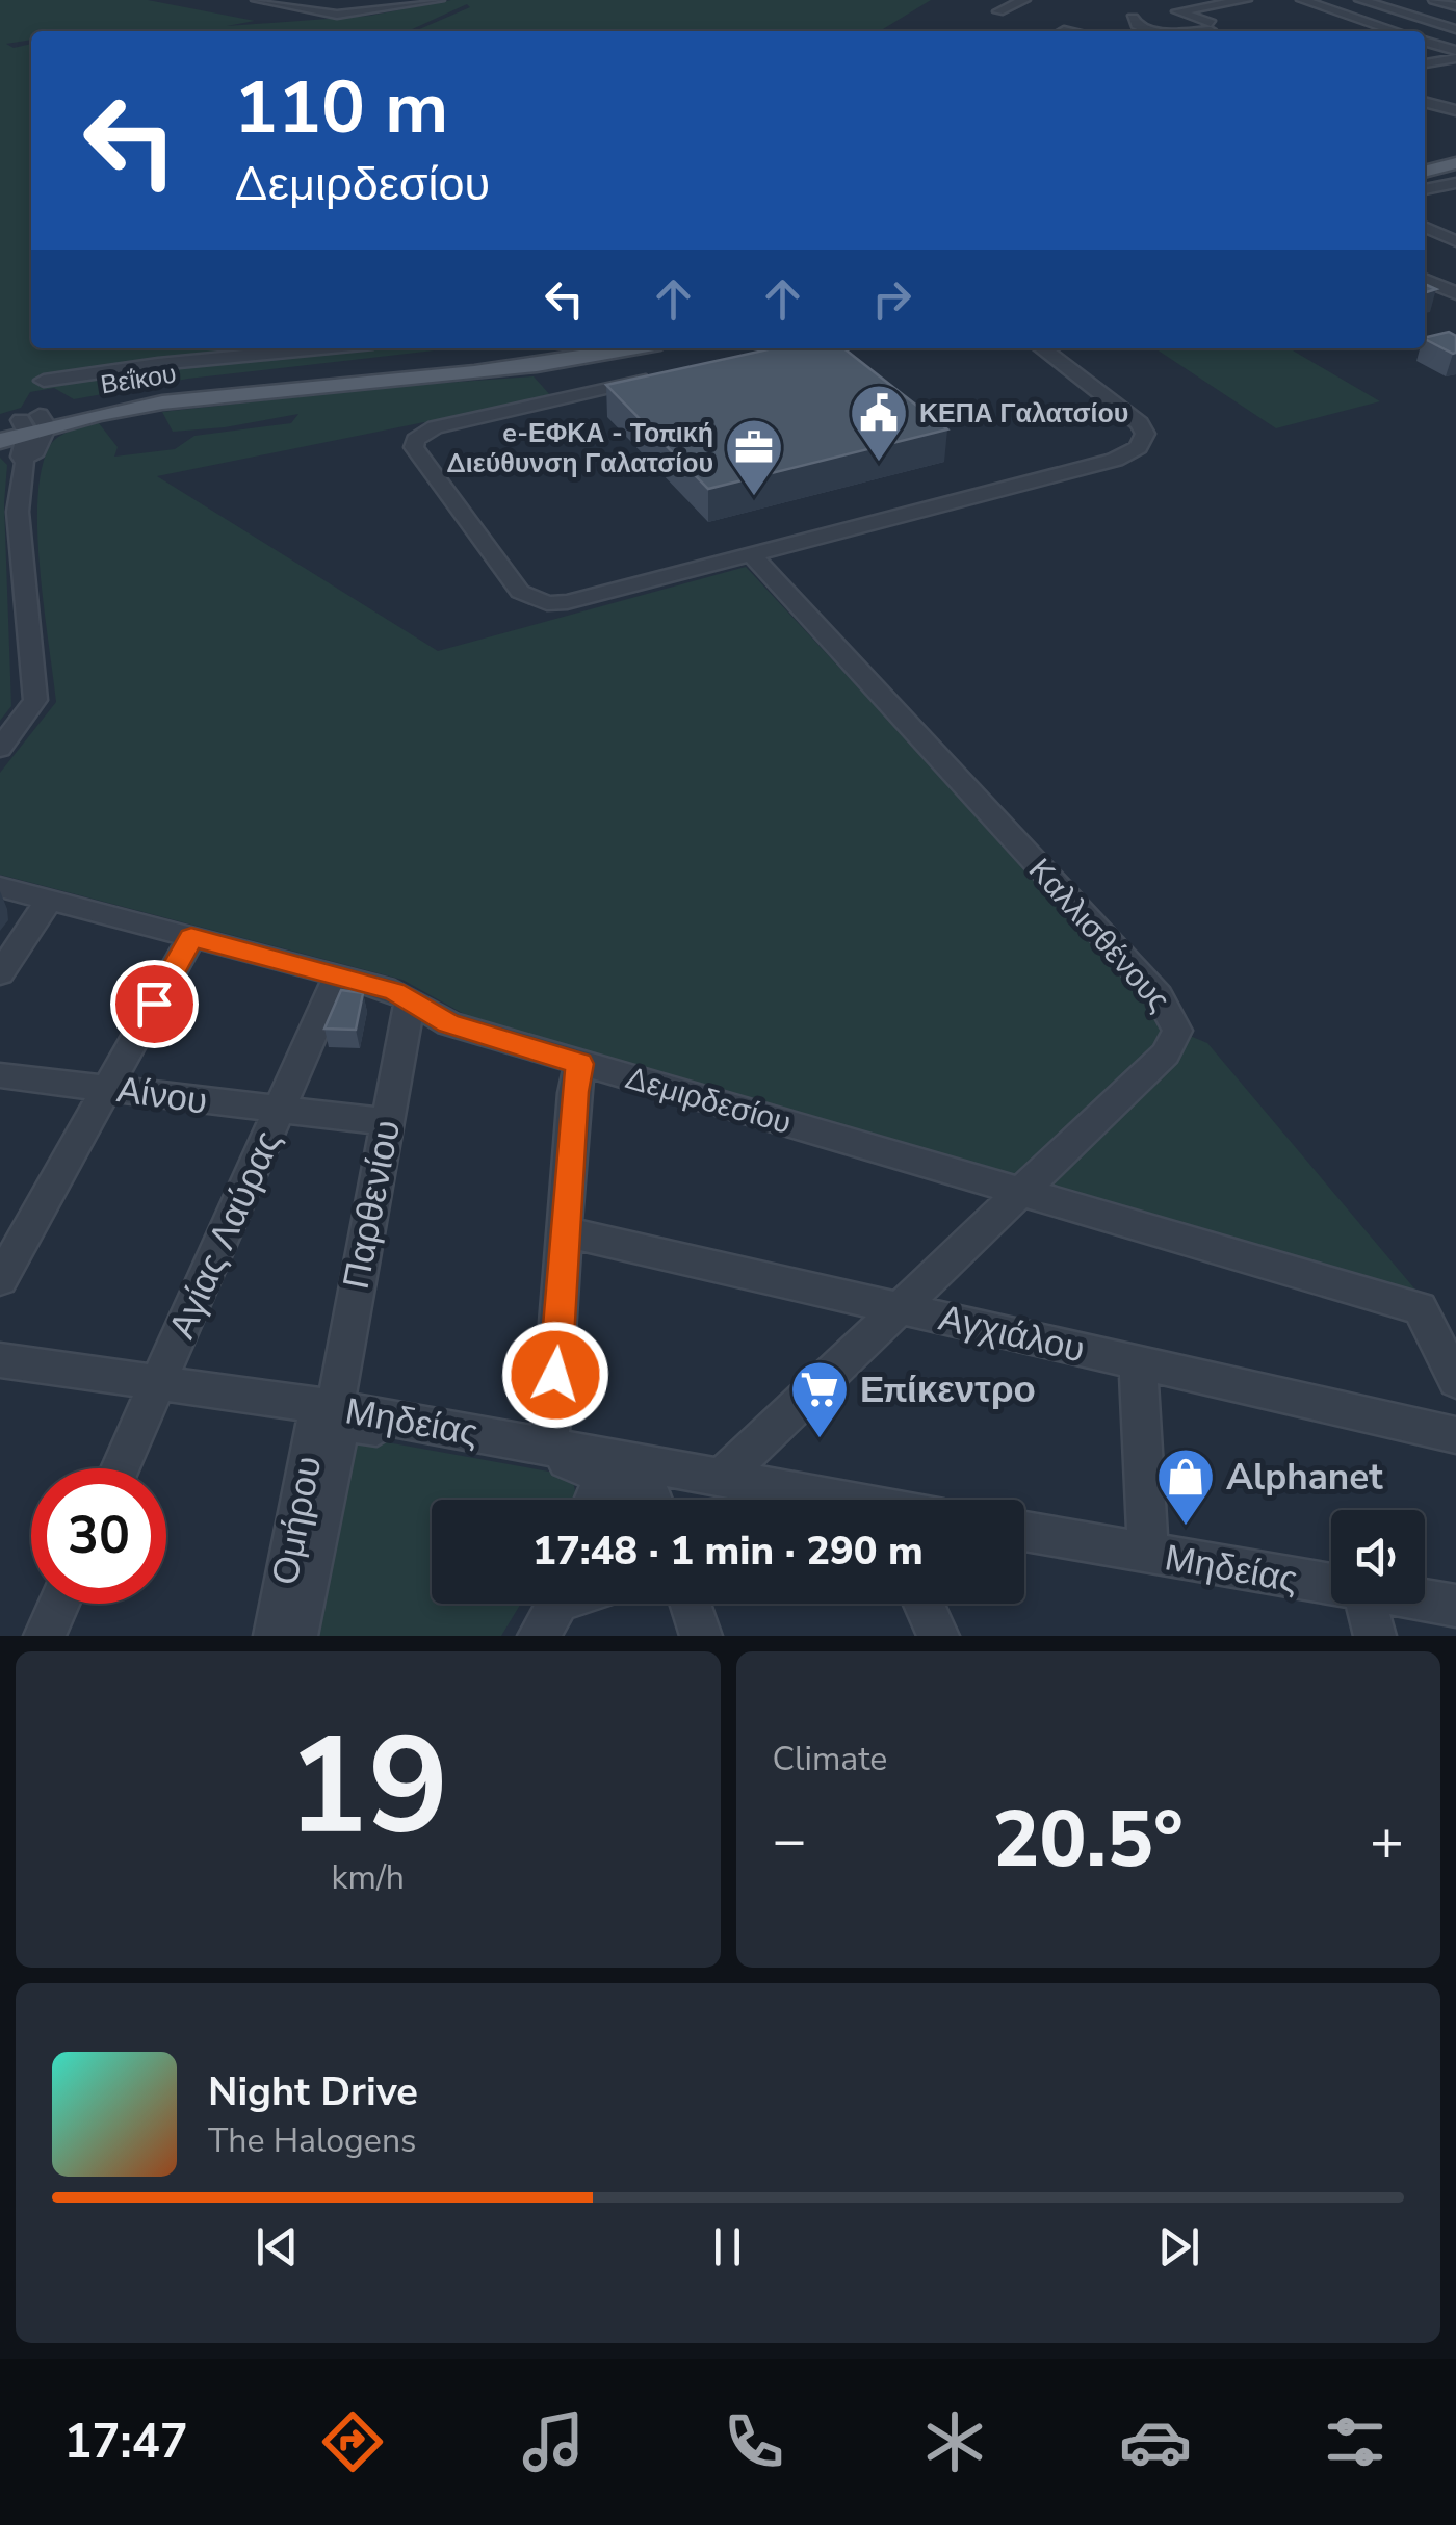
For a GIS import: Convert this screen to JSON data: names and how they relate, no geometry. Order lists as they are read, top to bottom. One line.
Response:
{"streets":{"main road":["Βεΐκου"],"street":["Καλλισθένους","Αίνου","Δεμιρδεσίου","Παρθενίου","Αγίας Λαύρας","Αγχιάλου","Μηδείας","Ομήρου"]},"crossings":[["Καλλισθένους","Δεμιρδεσίου"],["Καλλισθένους","Αγχιάλου"],["Καλλισθένους","Μηδείας"],["Αίνου","Παρθενίου"],["Αίνου","Αγίας Λαύρας"],["Δεμιρδεσίου","Παρθενίου"],["Δεμιρδεσίου","Αγίας Λαύρας"],["Παρθενίου","Μηδείας"],["Παρθενίου","Ομήρου"],["Αγίας Λαύρας","Μηδείας"],["Μηδείας","Ομήρου"]],"places":{"public building":["ΚΕΠΑ Γαλατσίου"],"office":["e-ΕΦΚΑ - Τοπική Διεύθυνση Γαλατσίου"],"supermarket":["Επίκεντρο"],"shop":["Alphanet"]},"page":{"turn":["110 m","Δεμιρδεσίου"],"limit":"30","trip":"17:48 · 1 min · 290 m","tile":[["19","km/h"],"Climate"],"heat":["−","20.5°","+"],"song":["Night Drive","The Halogens"],"tabs":"17:47"}}
